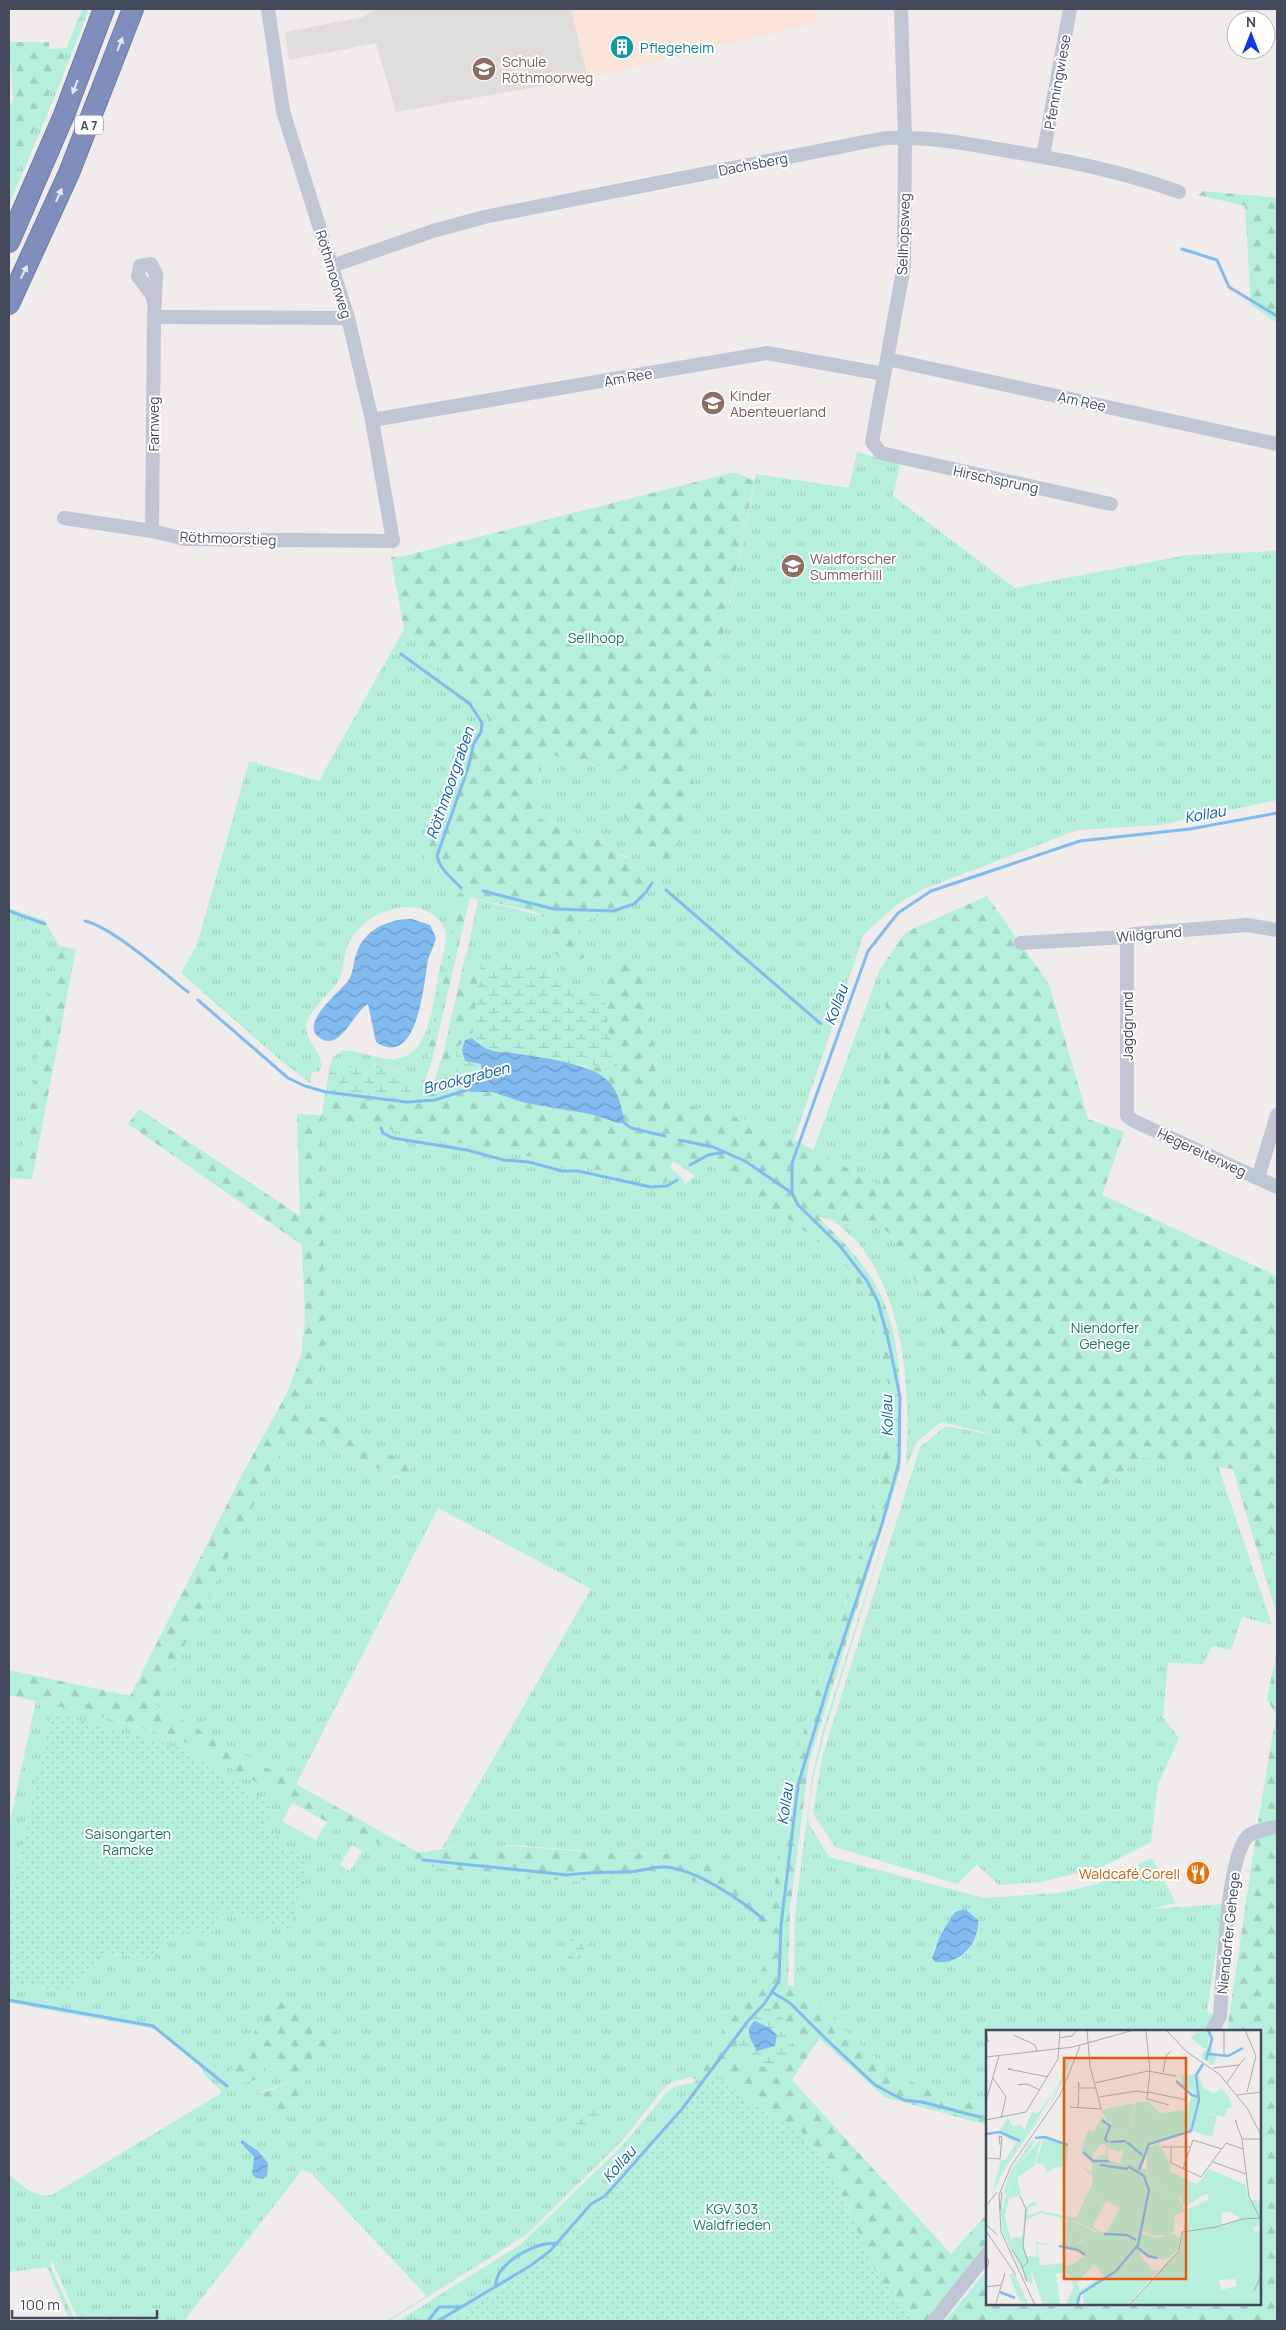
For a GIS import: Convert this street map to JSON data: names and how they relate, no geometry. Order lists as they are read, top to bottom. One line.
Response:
{"streets":{"highway":["A 7"],"street":["Pfenningwiese","Dachsberg","Sellhopsweg","Röthmoorweg","Am Ree","Farnweg","Hirschsprung","Röthmoorstieg","Wildgrund","Jagdgrund","Hegereiterweg","Niendorfer Gehege"]},"crossings":[["Pfenningwiese","Dachsberg"],["Dachsberg","Sellhopsweg"],["Dachsberg","Röthmoorweg"],["Sellhopsweg","Am Ree"],["Sellhopsweg","Hirschsprung"],["Röthmoorweg","Am Ree"],["Röthmoorweg","Farnweg"],["Röthmoorweg","Röthmoorstieg"],["Farnweg","Röthmoorstieg"],["Wildgrund","Jagdgrund"],["Jagdgrund","Hegereiterweg"]],"water":["Röthmoorgraben","Kollau","Brookgraben"],"parks":["Sellhoop","Niendorfer Gehege","Saisongarten Ramcke","KGV 303 Waldfrieden"],"places":{"building":["Pflegeheim"],"school or university":["Schule Röthmoorweg","Kinder Abenteuerland","Waldforscher Summerhill"],"restaurant":["Waldcafé Corell"]},"scale_bar":"100 m","north":"top"}
